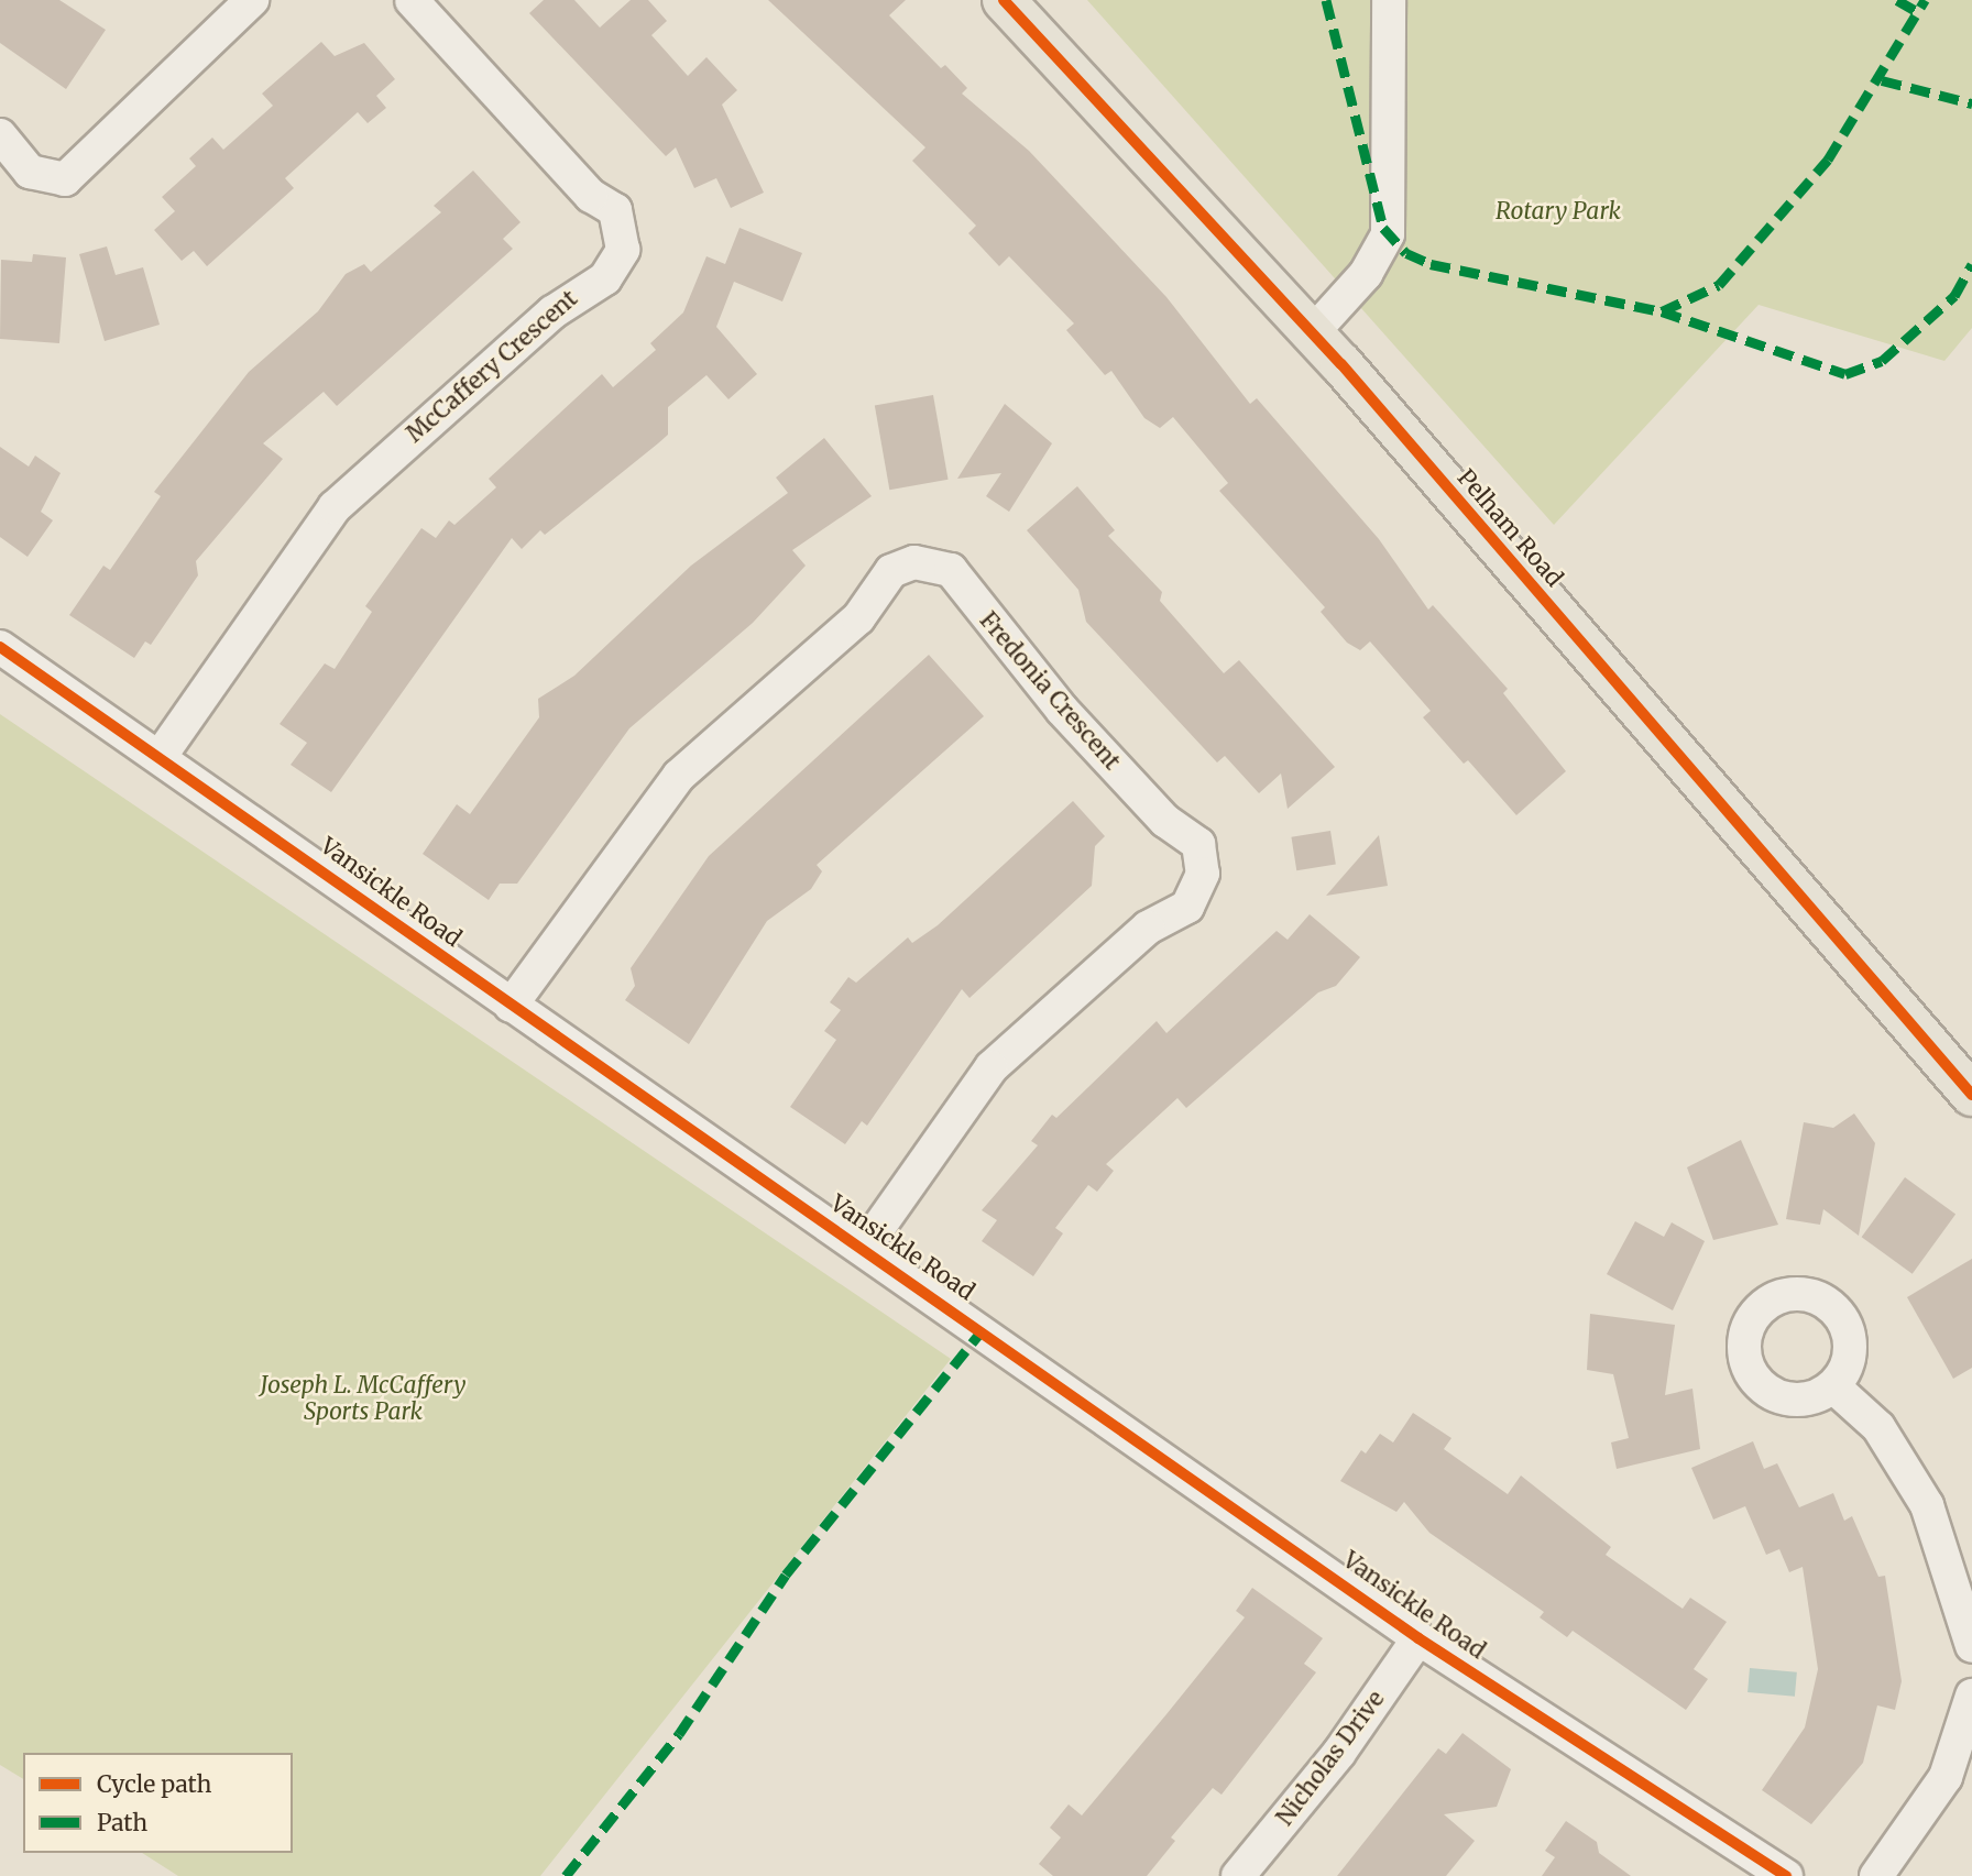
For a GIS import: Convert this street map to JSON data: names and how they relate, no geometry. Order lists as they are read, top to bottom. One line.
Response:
{"streets":{"main road":["Pelham Road"],"street":["McCaffery Crescent","Fredonia Crescent","Vansickle Road","Nicholas Drive"]},"crossings":[["McCaffery Crescent","Vansickle Road"],["Fredonia Crescent","Vansickle Road"],["Vansickle Road","Nicholas Drive"]],"parks":["Rotary Park","Joseph L. McCaffery Sports Park"],"legend":["Cycle path","Path"]}
